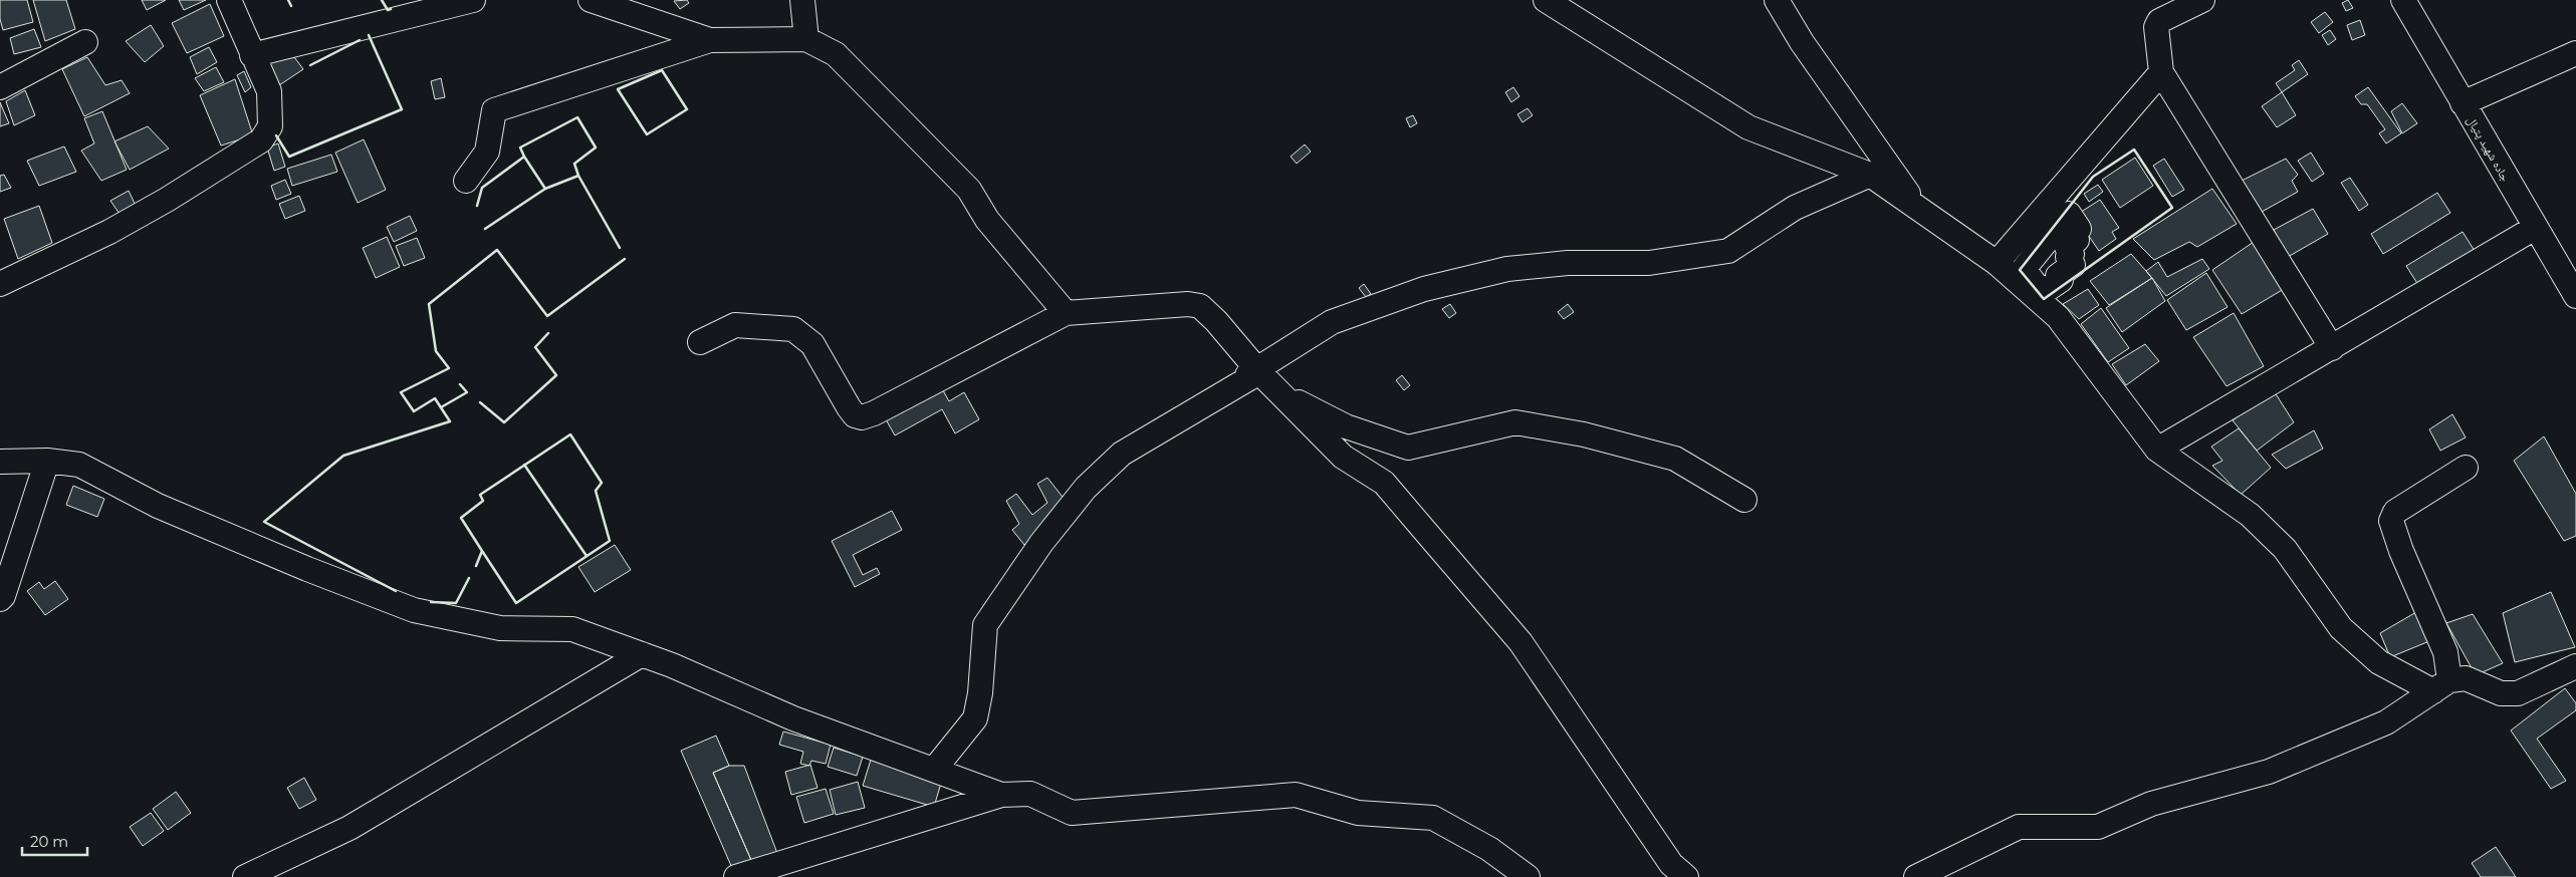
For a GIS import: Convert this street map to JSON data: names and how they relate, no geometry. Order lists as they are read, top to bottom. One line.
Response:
{"streets":{"street":["جاده شهید پتیال"]},"scale_bar":"20 m"}
